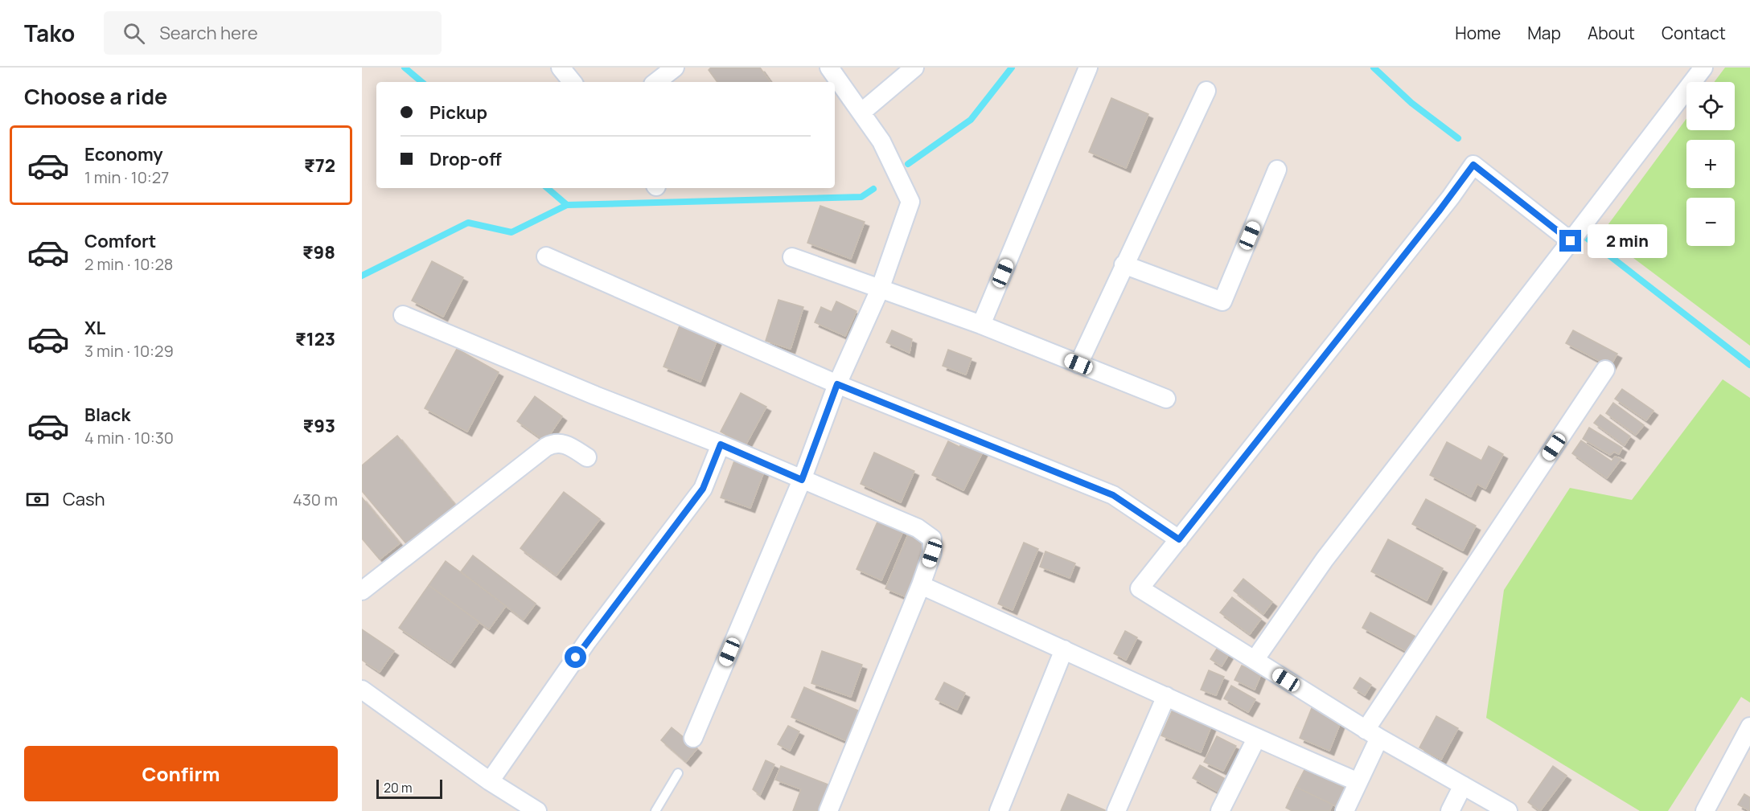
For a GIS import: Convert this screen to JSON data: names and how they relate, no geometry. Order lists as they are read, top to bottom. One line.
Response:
{"scale_bar":"20 m","page":{"header":"Tako","search":"Search here","nav":["Home","Map","About","Contact"],"heading":"Choose a ride","map_buttons":["+","−"],"banner":["Pickup","Drop-off"],"list":[{"name":"Economy","note":"1 min · 10:27","value":"₹72"},{"name":"Comfort","note":"2 min · 10:28","value":"₹98"},{"name":"XL","note":"3 min · 10:29","value":"₹123"},{"name":"Black","note":"4 min · 10:30","value":"₹93"}],"bubble":"2 min","pay":["Cash","430 m"],"buttons":"Confirm","scale":"20 m"}}
